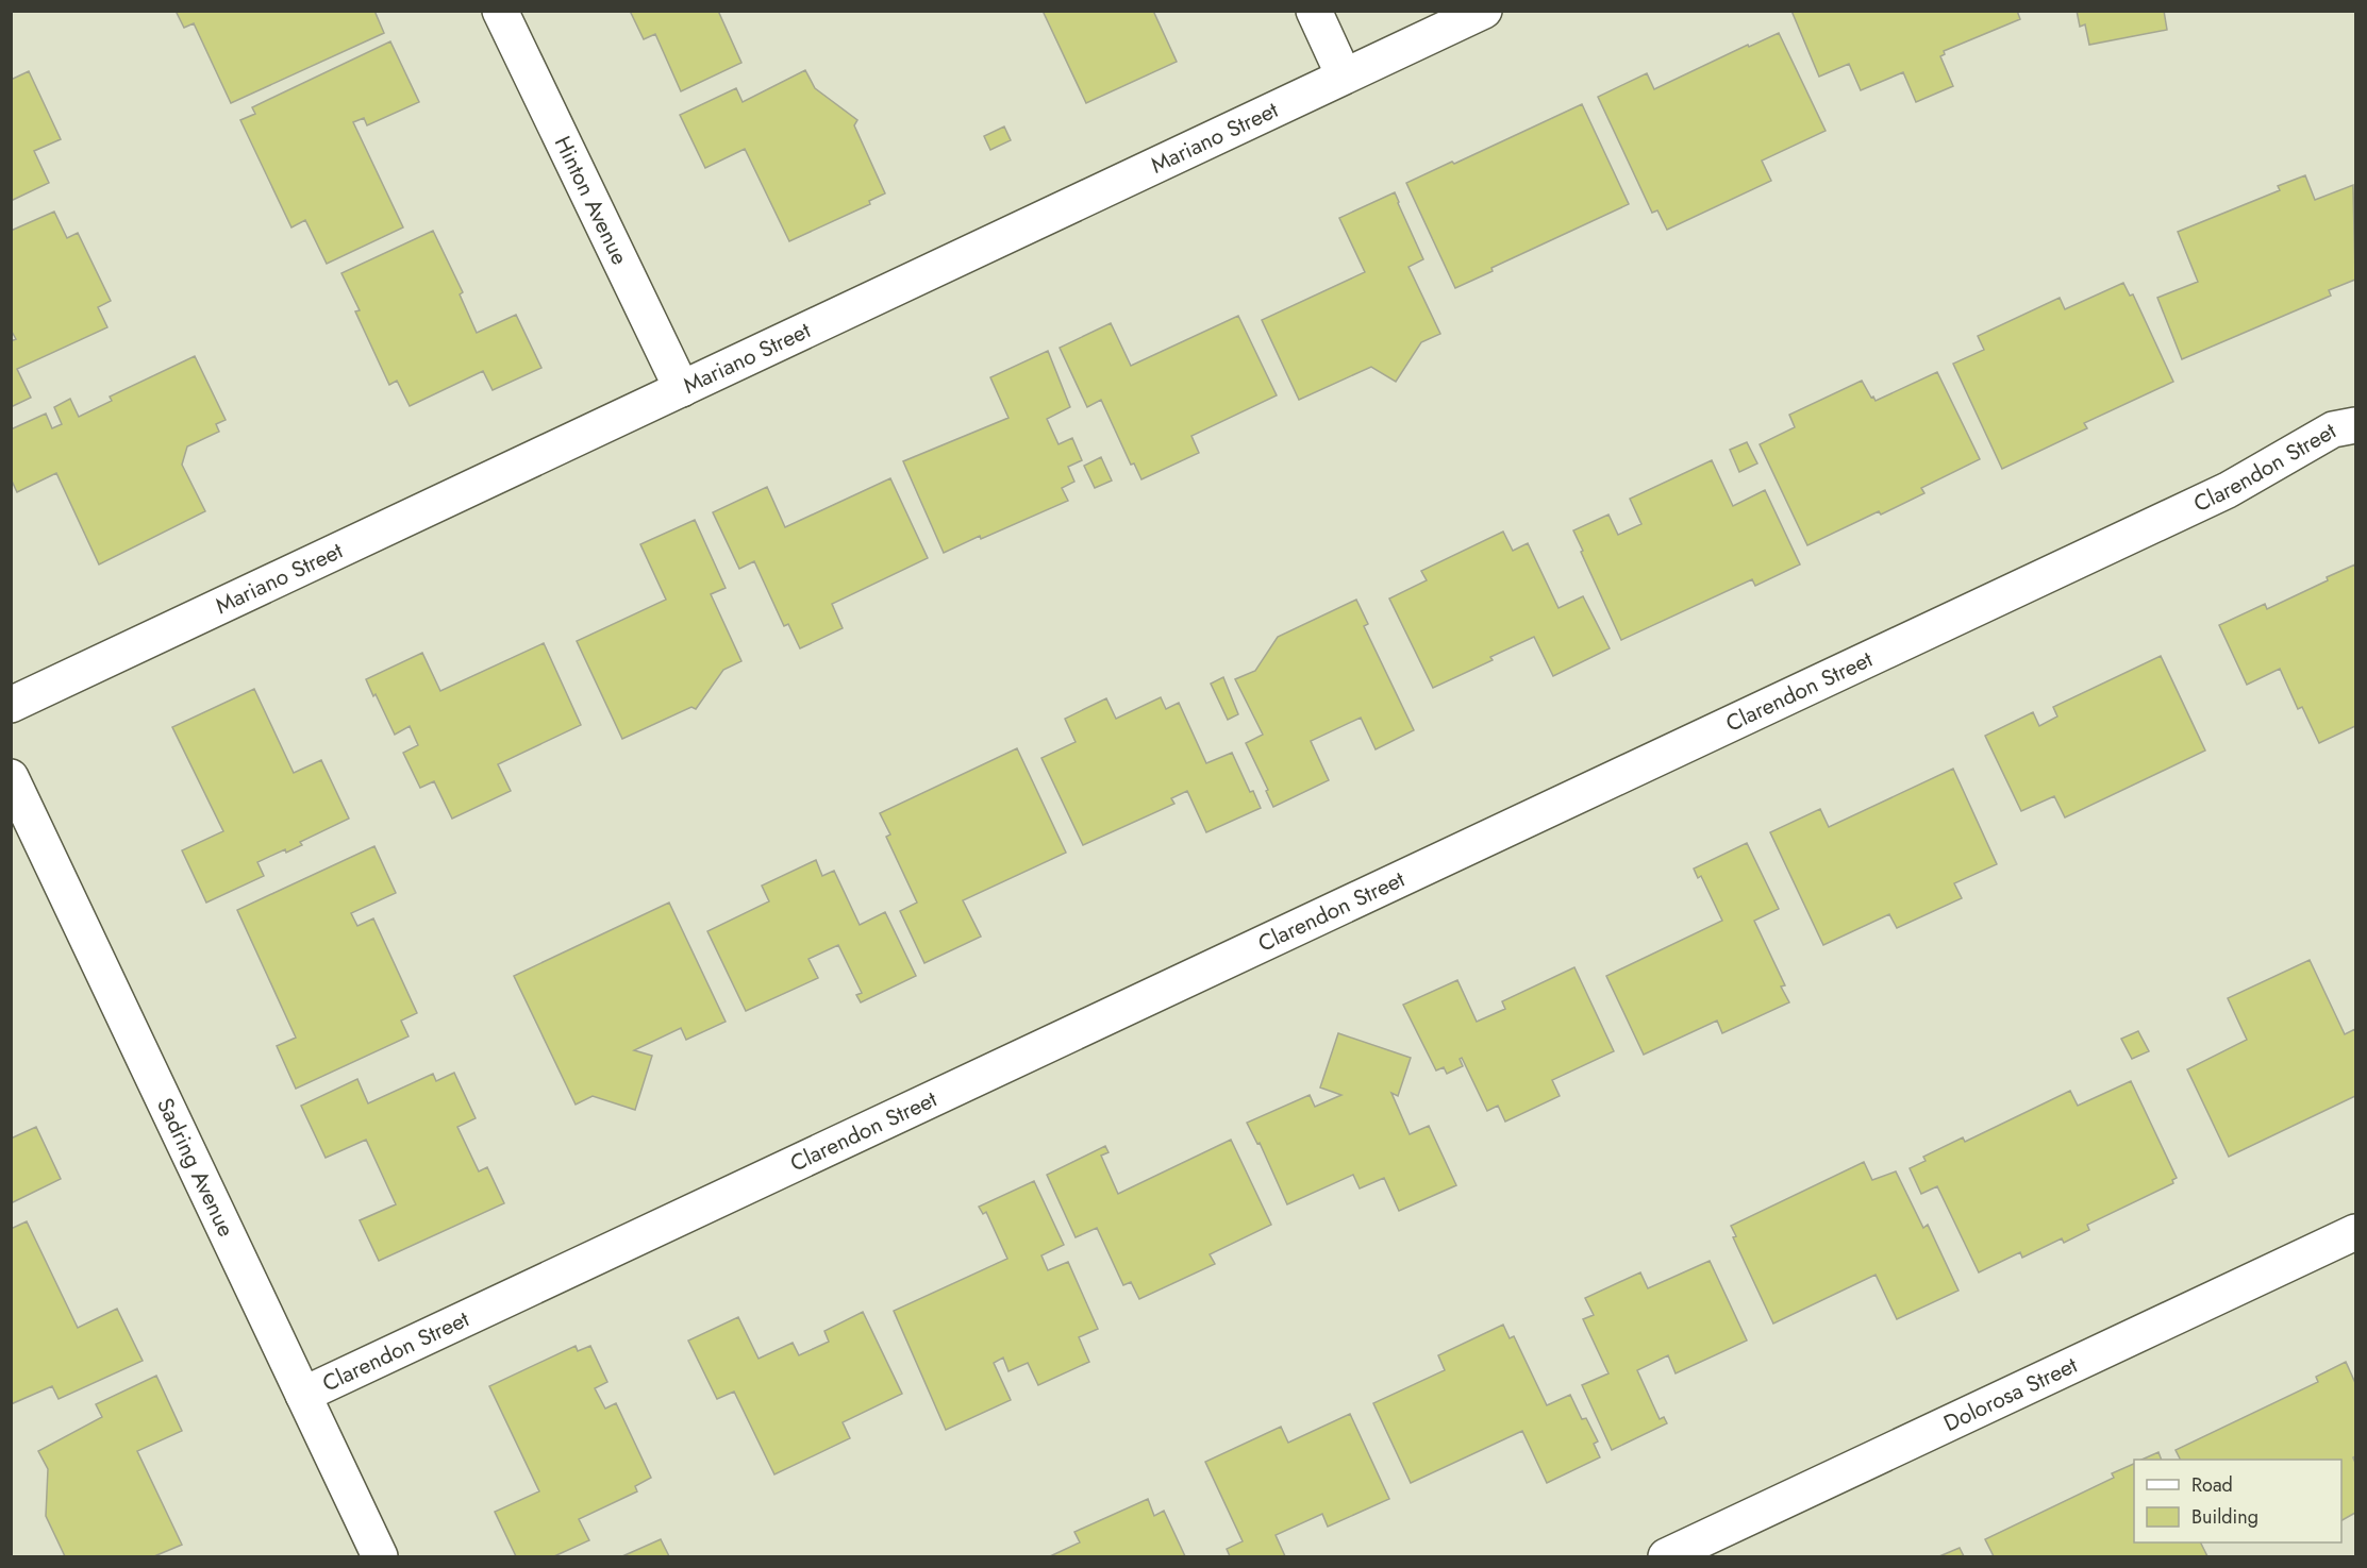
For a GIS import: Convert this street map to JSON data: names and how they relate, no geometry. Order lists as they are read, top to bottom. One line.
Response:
{"streets":{"street":["Mariano Street","Hinton Avenue","Clarendon Street","Sadring Avenue","Dolorosa Street"]},"crossings":[["Mariano Street","Hinton Avenue"],["Clarendon Street","Sadring Avenue"]],"legend":["Road","Building"]}
